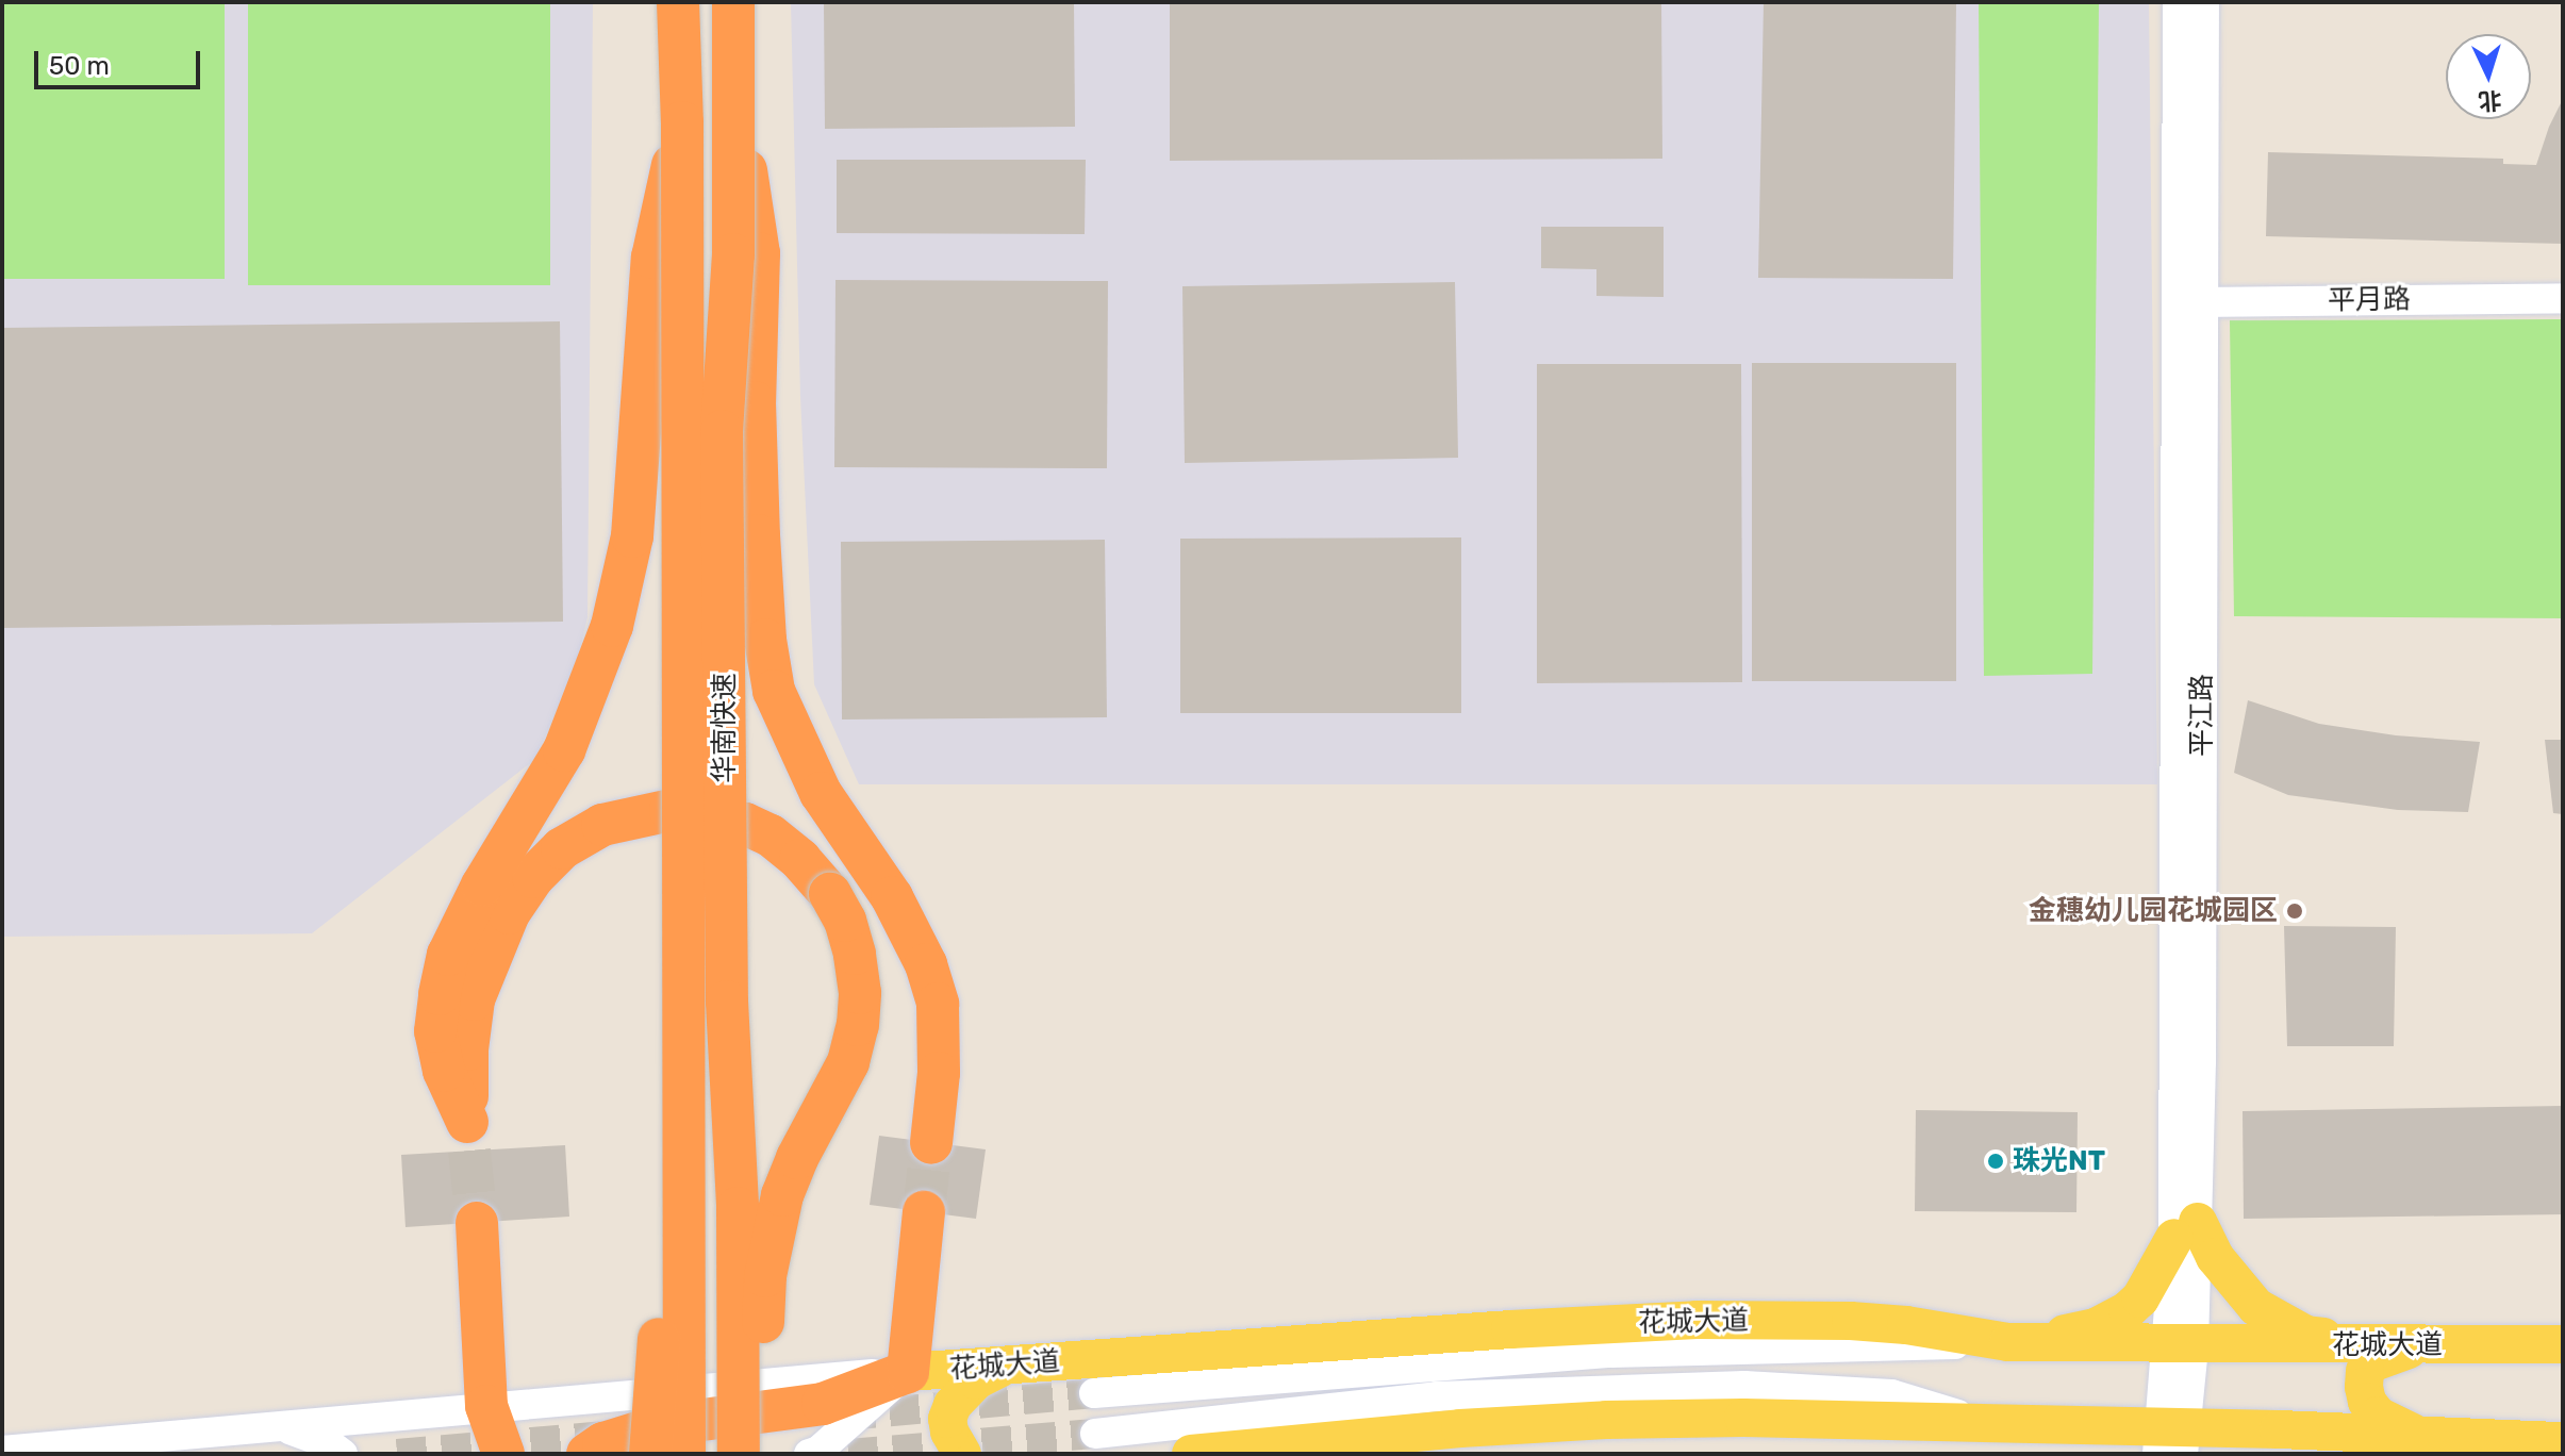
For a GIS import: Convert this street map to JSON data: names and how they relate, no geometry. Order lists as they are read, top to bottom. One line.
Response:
{"streets":{"highway":["华南快速"],"main road":["花城大道"],"street":["平月路","平江路"]},"crossings":[["平月路","平江路"],["平江路","花城大道"]],"places":["金穗幼儿园花城园区","珠光NT"],"scale_bar":"50 m","north":"bottom"}
